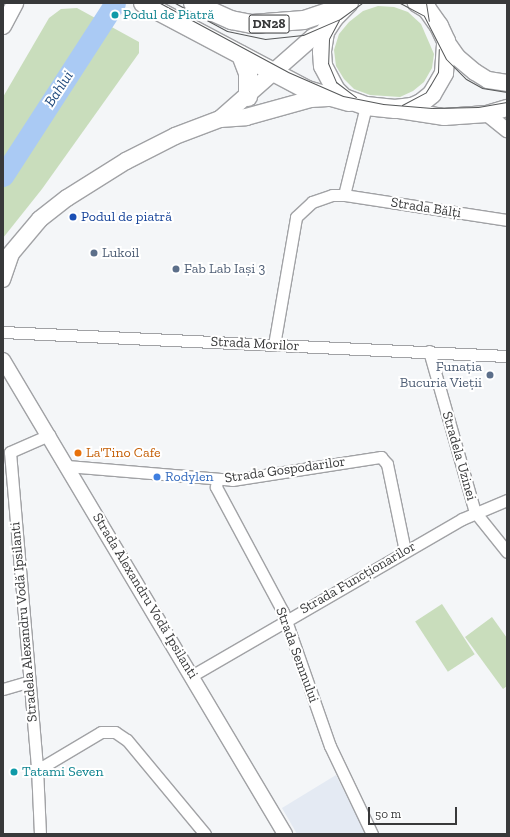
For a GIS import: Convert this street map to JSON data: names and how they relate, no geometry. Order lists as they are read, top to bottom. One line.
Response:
{"streets":{"main road":["DN28"],"street":["Strada Bălți","Strada Morilor","Stradela Uzinei","Strada Gospodarilor","Strada Funcționarilor","Strada Alexandru Vodă Ipsilanti","Stradela Alexandru Vodă Ipsilanti","Strada Semnului"]},"crossings":[["Strada Bălți","Strada Morilor"],["Strada Morilor","Stradela Uzinei"],["Stradela Uzinei","Strada Funcționarilor"],["Strada Gospodarilor","Strada Funcționarilor"],["Strada Gospodarilor","Strada Alexandru Vodă Ipsilanti"],["Strada Gospodarilor","Strada Semnului"],["Strada Funcționarilor","Strada Alexandru Vodă Ipsilanti"],["Strada Funcționarilor","Strada Semnului"],["Strada Alexandru Vodă Ipsilanti","Stradela Alexandru Vodă Ipsilanti"]],"water":["Bahlui"],"places":["Podul de Piatră","Podul de piatră","Lukoil","Fab Lab Iași 3","Funația Bucuria Vieții","La'Tino Cafe","Rodylen","Tatami Seven"],"scale_bar":"50 m"}
